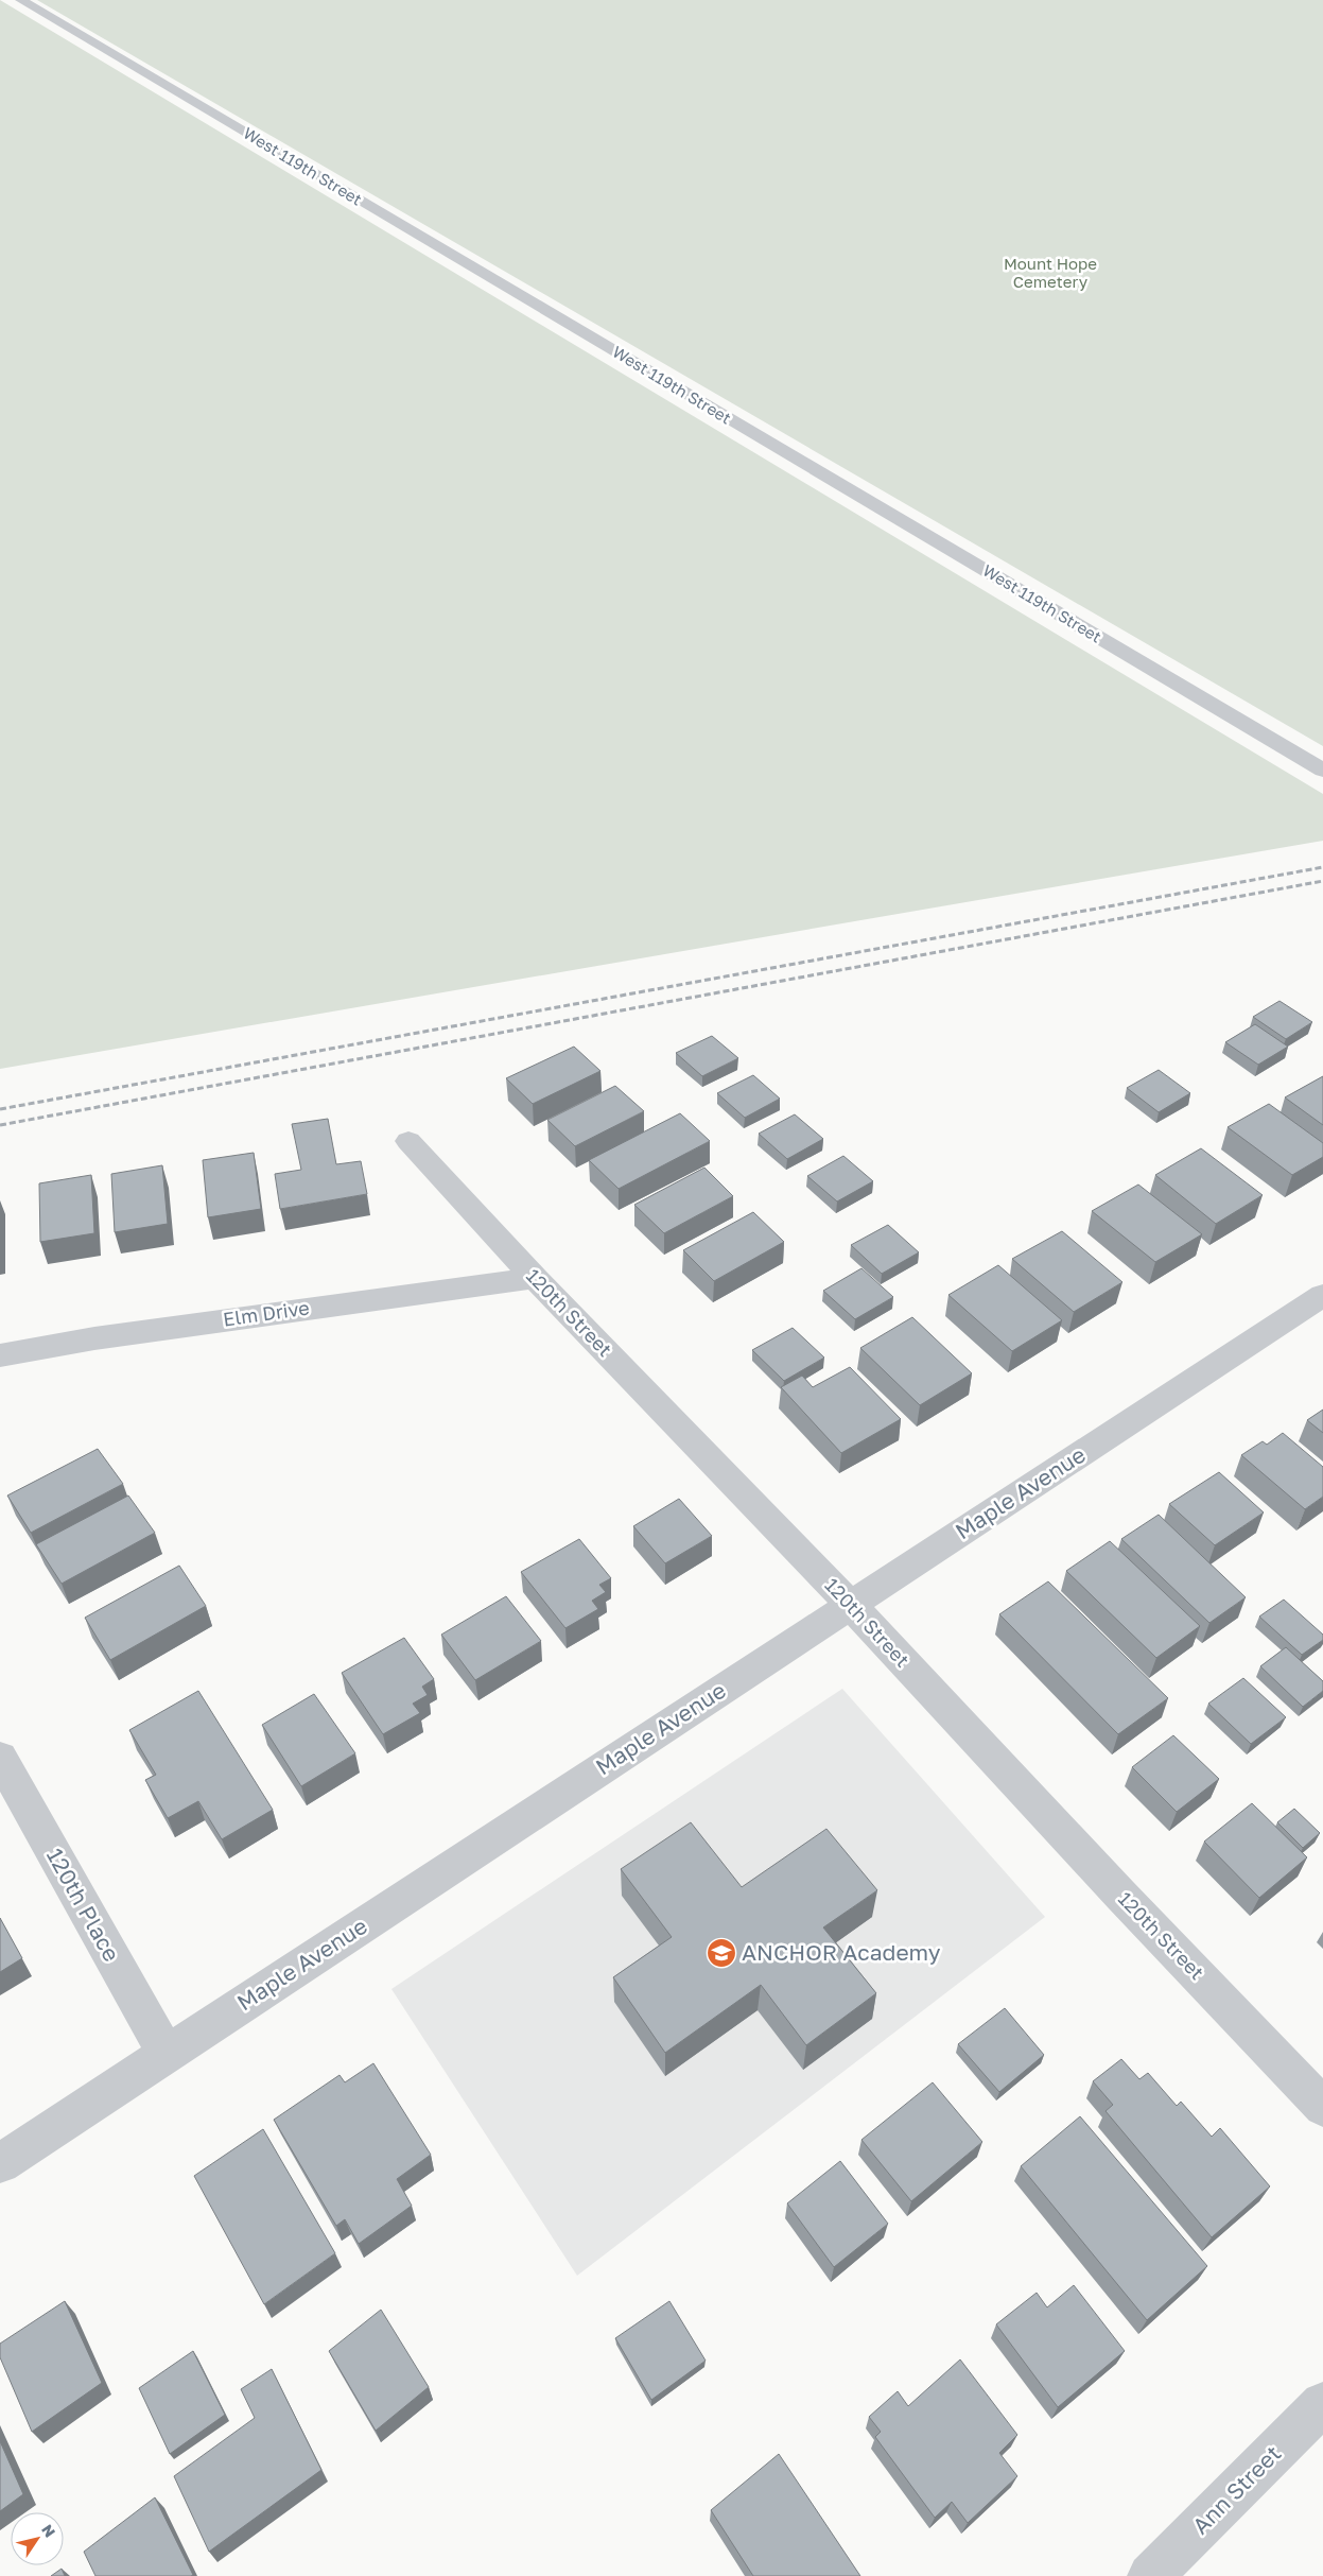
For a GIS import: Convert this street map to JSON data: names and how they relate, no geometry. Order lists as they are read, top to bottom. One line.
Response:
{"streets":{"street":["West 119th Street","120th Street","Elm Drive","Maple Avenue","120th Place","Ann Street"]},"crossings":[["120th Street","Elm Drive"],["120th Street","Maple Avenue"],["Maple Avenue","120th Place"]],"parks":["Mount Hope Cemetery"],"places":{"school or university":["ANCHOR Academy"]},"north":"top right"}
